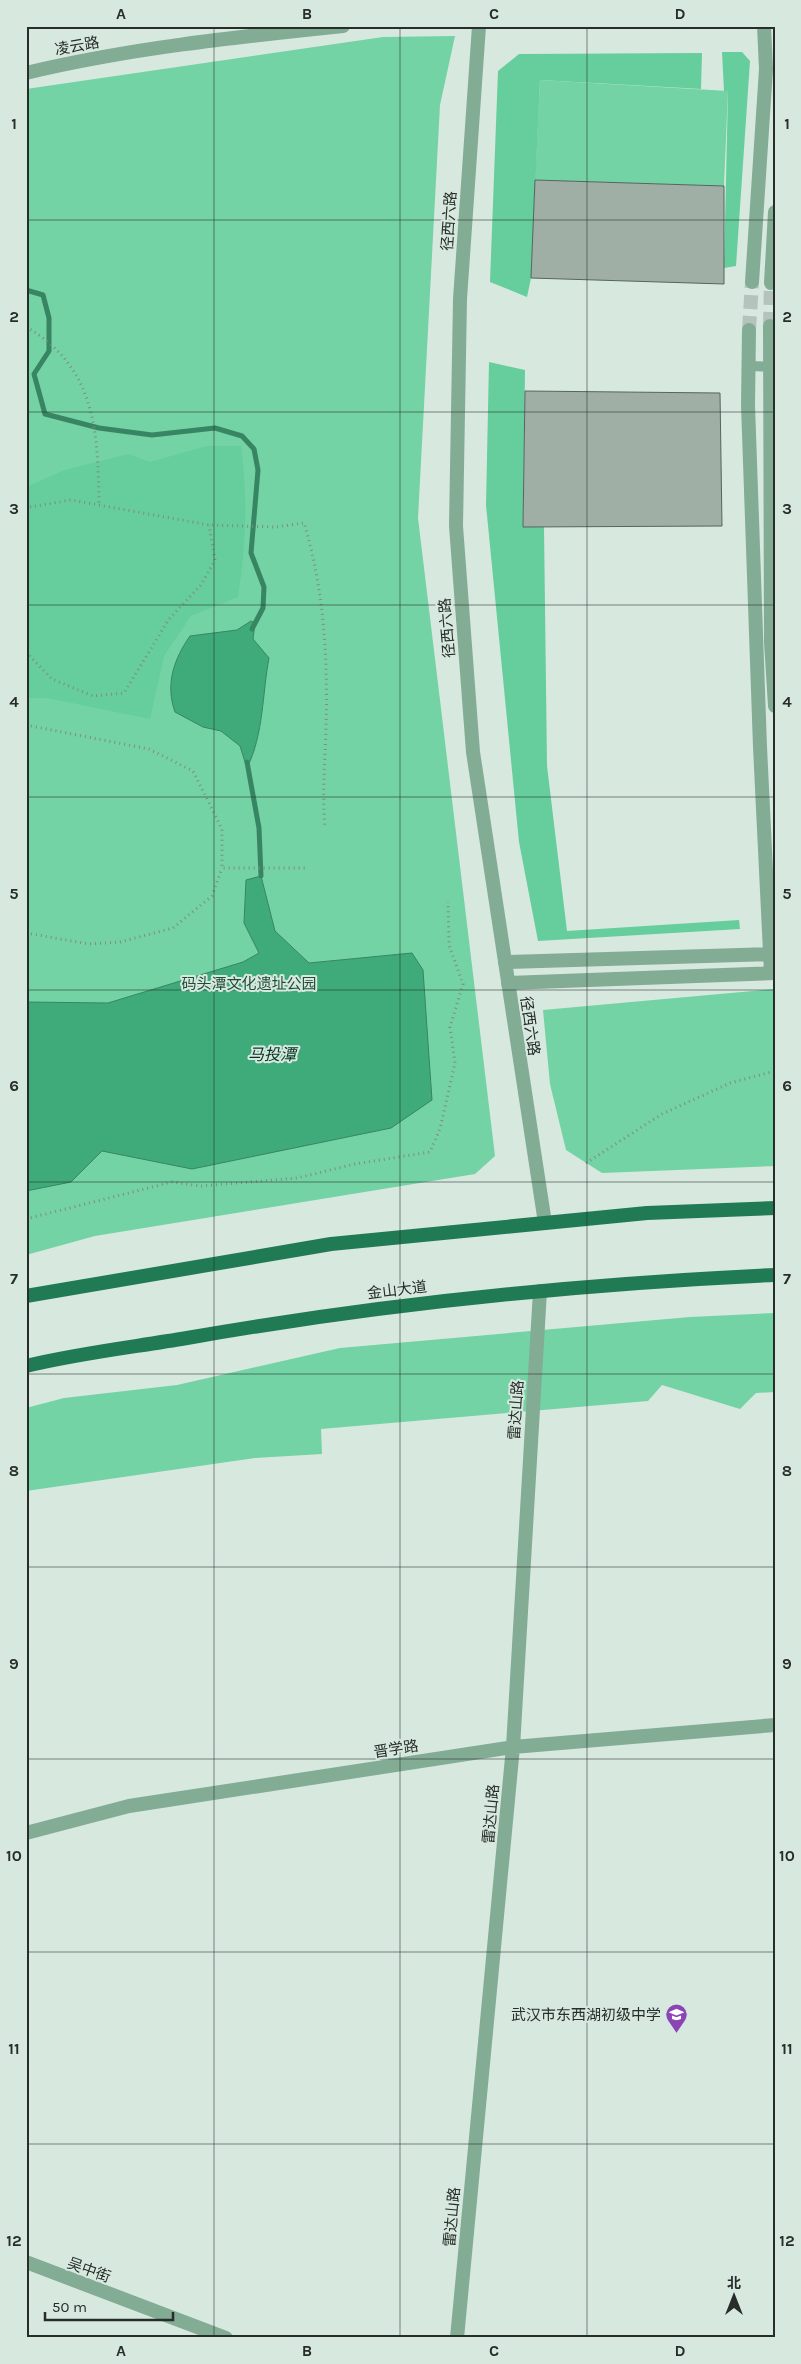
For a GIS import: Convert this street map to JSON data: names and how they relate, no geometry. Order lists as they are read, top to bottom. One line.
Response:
{"streets":{"main road":["金山大道"],"street":["凌云路","径西六路","雷达山路","晋学路","吴中街"]},"crossings":[["金山大道","雷达山路"],["雷达山路","晋学路"]],"water":["马投潭"],"parks":["码头潭文化遗址公园"],"places":{"school or university":["武汉市东西湖初级中学"]},"scale_bar":"50 m","north":"top","grid":{"columns":["A","B","C","D"],"rows":["1","2","3","4","5","6","7","8","9","10","11","12"]}}
